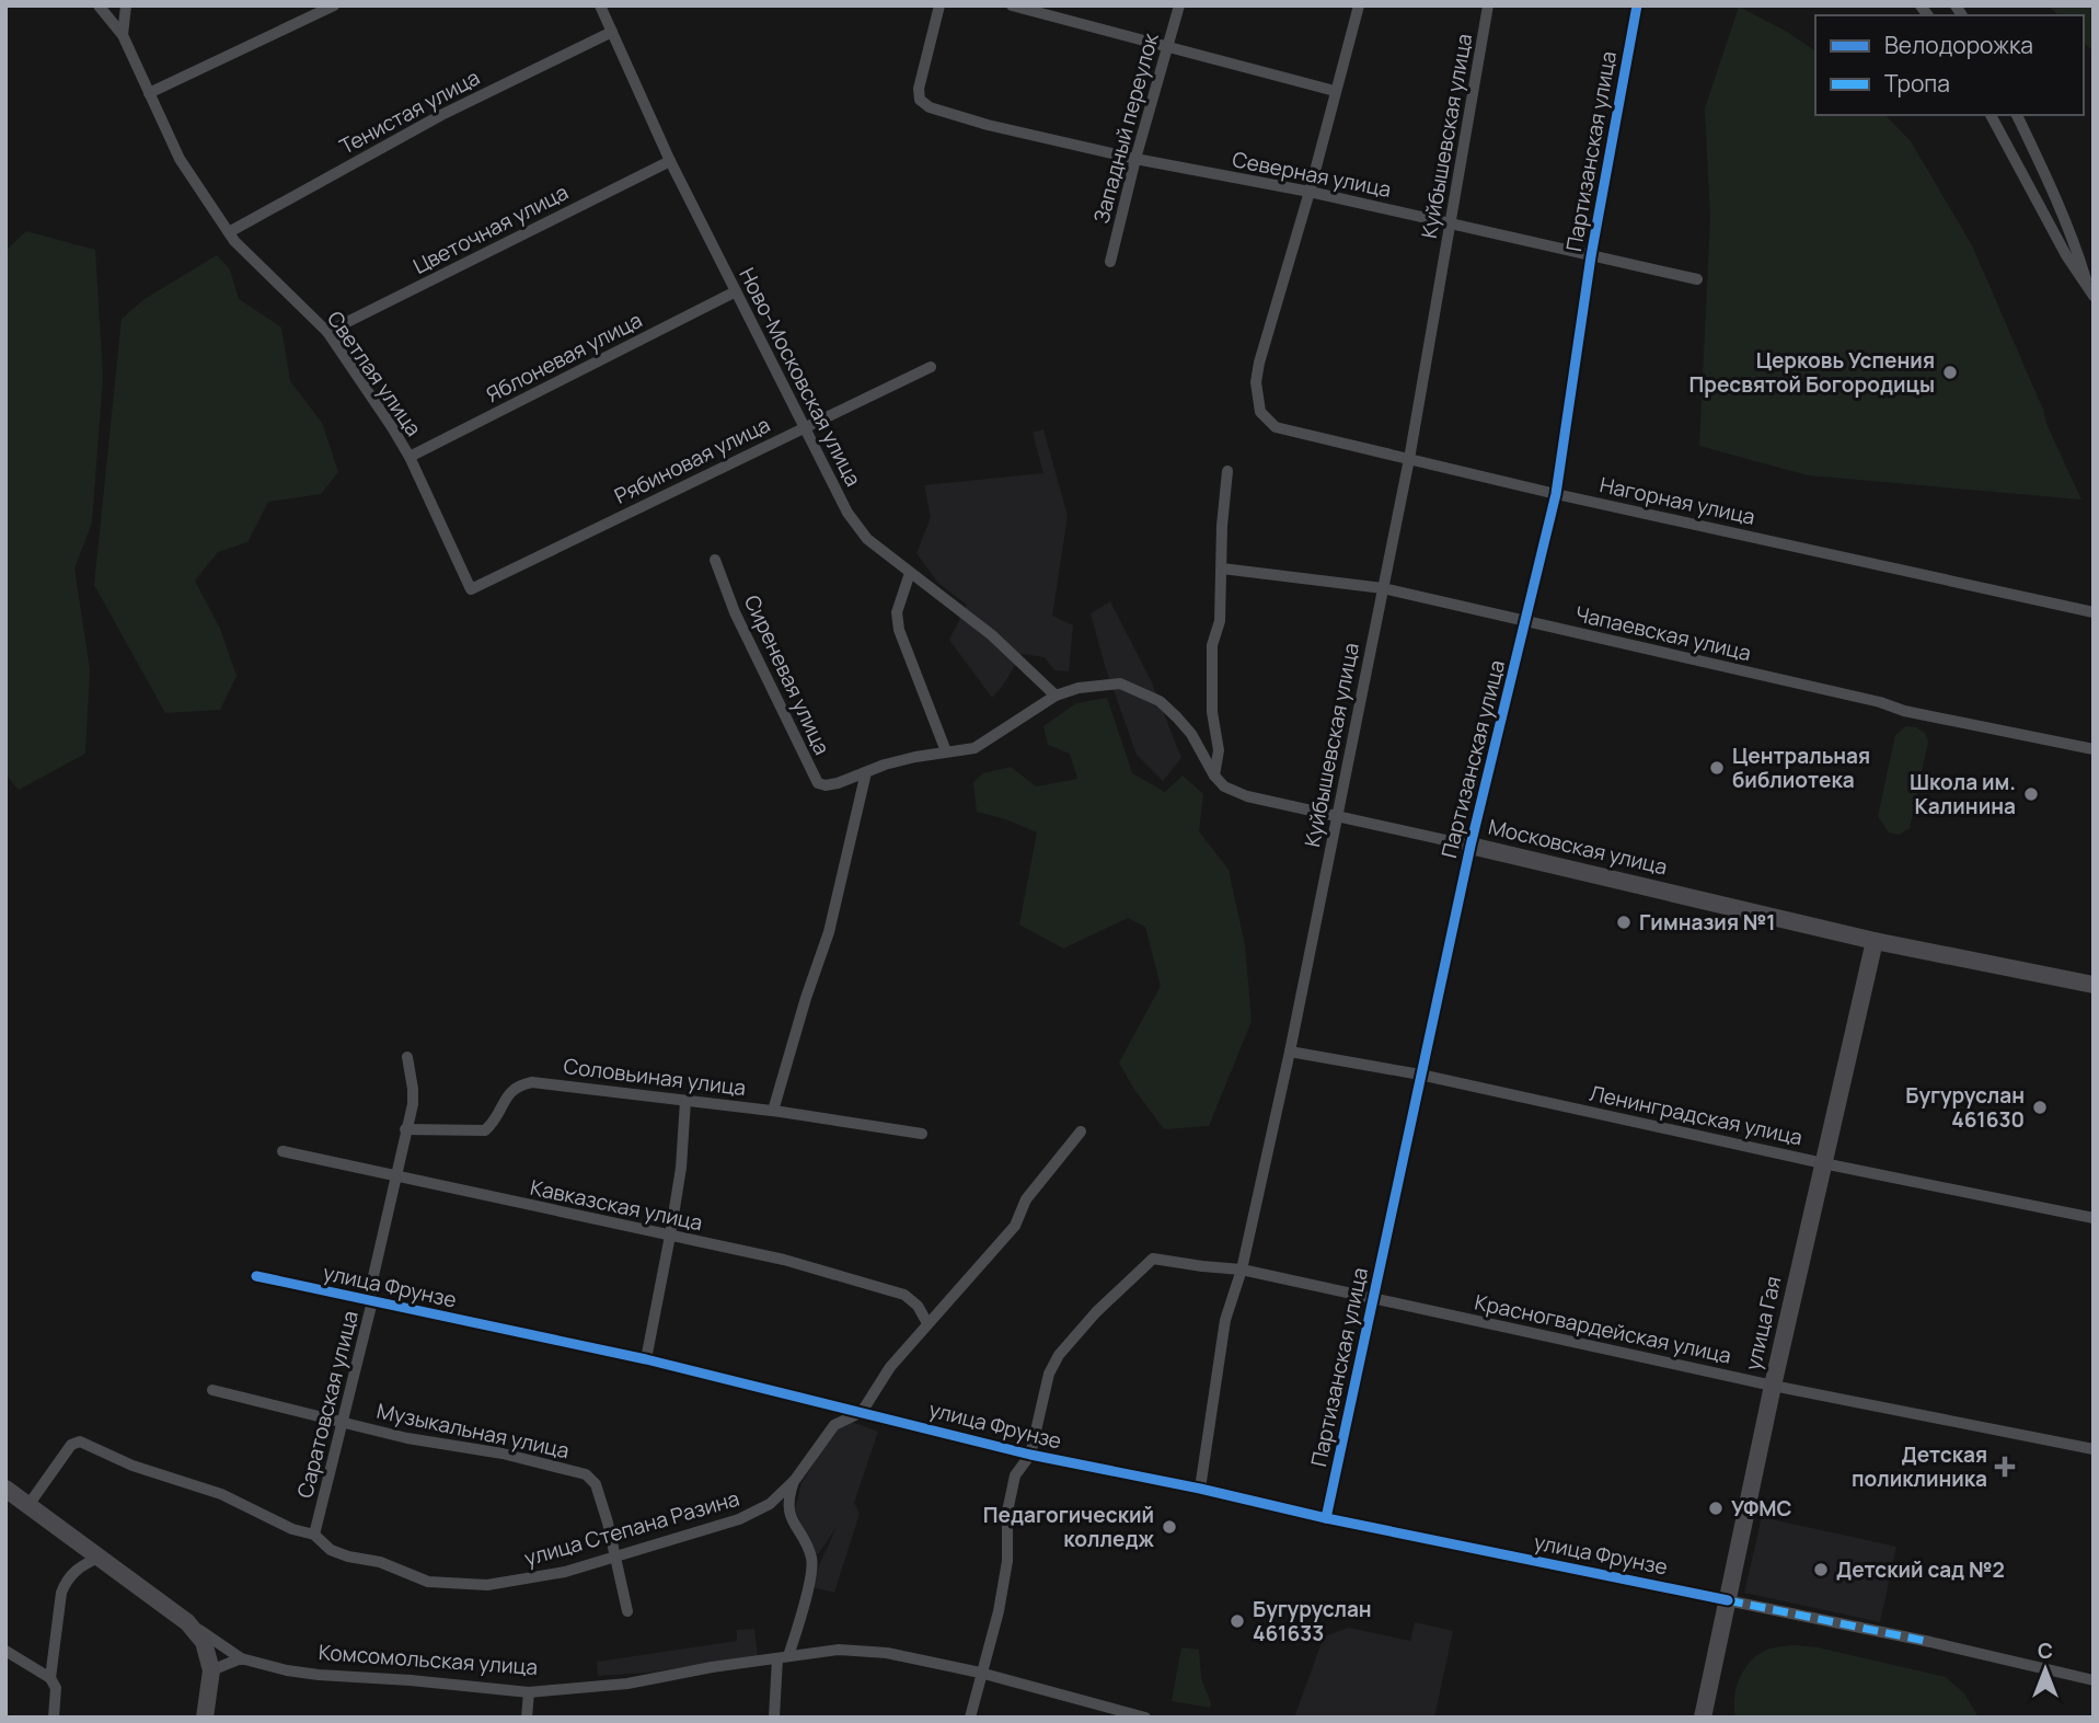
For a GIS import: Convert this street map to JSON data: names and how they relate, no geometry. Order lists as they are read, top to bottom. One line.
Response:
{"streets":{"street":["Тенистая улица","Западный переулок","Куйбышевская улица","Партизанская улица","Северная улица","Цветочная улица","Яблоневая улица","Светлая улица","Ново-Московская улица","Рябиновая улица","Нагорная улица","Чапаевская улица","Сиреневая улица","Московская улица","Соловьиная улица","Ленинградская улица","Кавказская улица","улица Фрунзе","улица Гая","Красногвардейская улица","Саратовская улица","Музыкальная улица","улица Степана Разина","Комсомольская улица"]},"crossings":[["Тенистая улица","Светлая улица"],["Тенистая улица","Ново-Московская улица"],["Западный переулок","Северная улица"],["Куйбышевская улица","Северная улица"],["Куйбышевская улица","Нагорная улица"],["Куйбышевская улица","Чапаевская улица"],["Куйбышевская улица","Московская улица"],["Куйбышевская улица","Ленинградская улица"],["Куйбышевская улица","улица Фрунзе"],["Куйбышевская улица","Красногвардейская улица"],["Партизанская улица","Северная улица"],["Партизанская улица","Нагорная улица"],["Партизанская улица","Чапаевская улица"],["Партизанская улица","Московская улица"],["Партизанская улица","Ленинградская улица"],["Партизанская улица","улица Фрунзе"],["Партизанская улица","Красногвардейская улица"],["Северная улица","Нагорная улица"],["Цветочная улица","Светлая улица"],["Цветочная улица","Ново-Московская улица"],["Яблоневая улица","Светлая улица"],["Яблоневая улица","Ново-Московская улица"],["Светлая улица","Рябиновая улица"],["Ново-Московская улица","Рябиновая улица"],["Ново-Московская улица","Московская улица"],["Сиреневая улица","Московская улица"],["Московская улица","улица Гая"],["Соловьиная улица","Саратовская улица"],["Ленинградская улица","улица Гая"],["Кавказская улица","Саратовская улица"],["Кавказская улица","улица Степана Разина"],["улица Фрунзе","улица Гая"],["улица Фрунзе","Красногвардейская улица"],["улица Фрунзе","Саратовская улица"],["улица Фрунзе","улица Степана Разина"],["улица Гая","Красногвардейская улица"],["Саратовская улица","Музыкальная улица"],["Саратовская улица","улица Степана Разина"],["Музыкальная улица","улица Степана Разина"]],"places":{"other":["Церковь Успения Пресвятой Богородицы","Центральная библиотека","Школа им. Калинина","Гимназия №1","Бугуруслан 461630","УФМС","Педагогический колледж","Детский сад №2","Бугуруслан 461633"],"health":["Детская поликлиника"]},"legend":["Велодорожка","Тропа"],"north":"top"}
